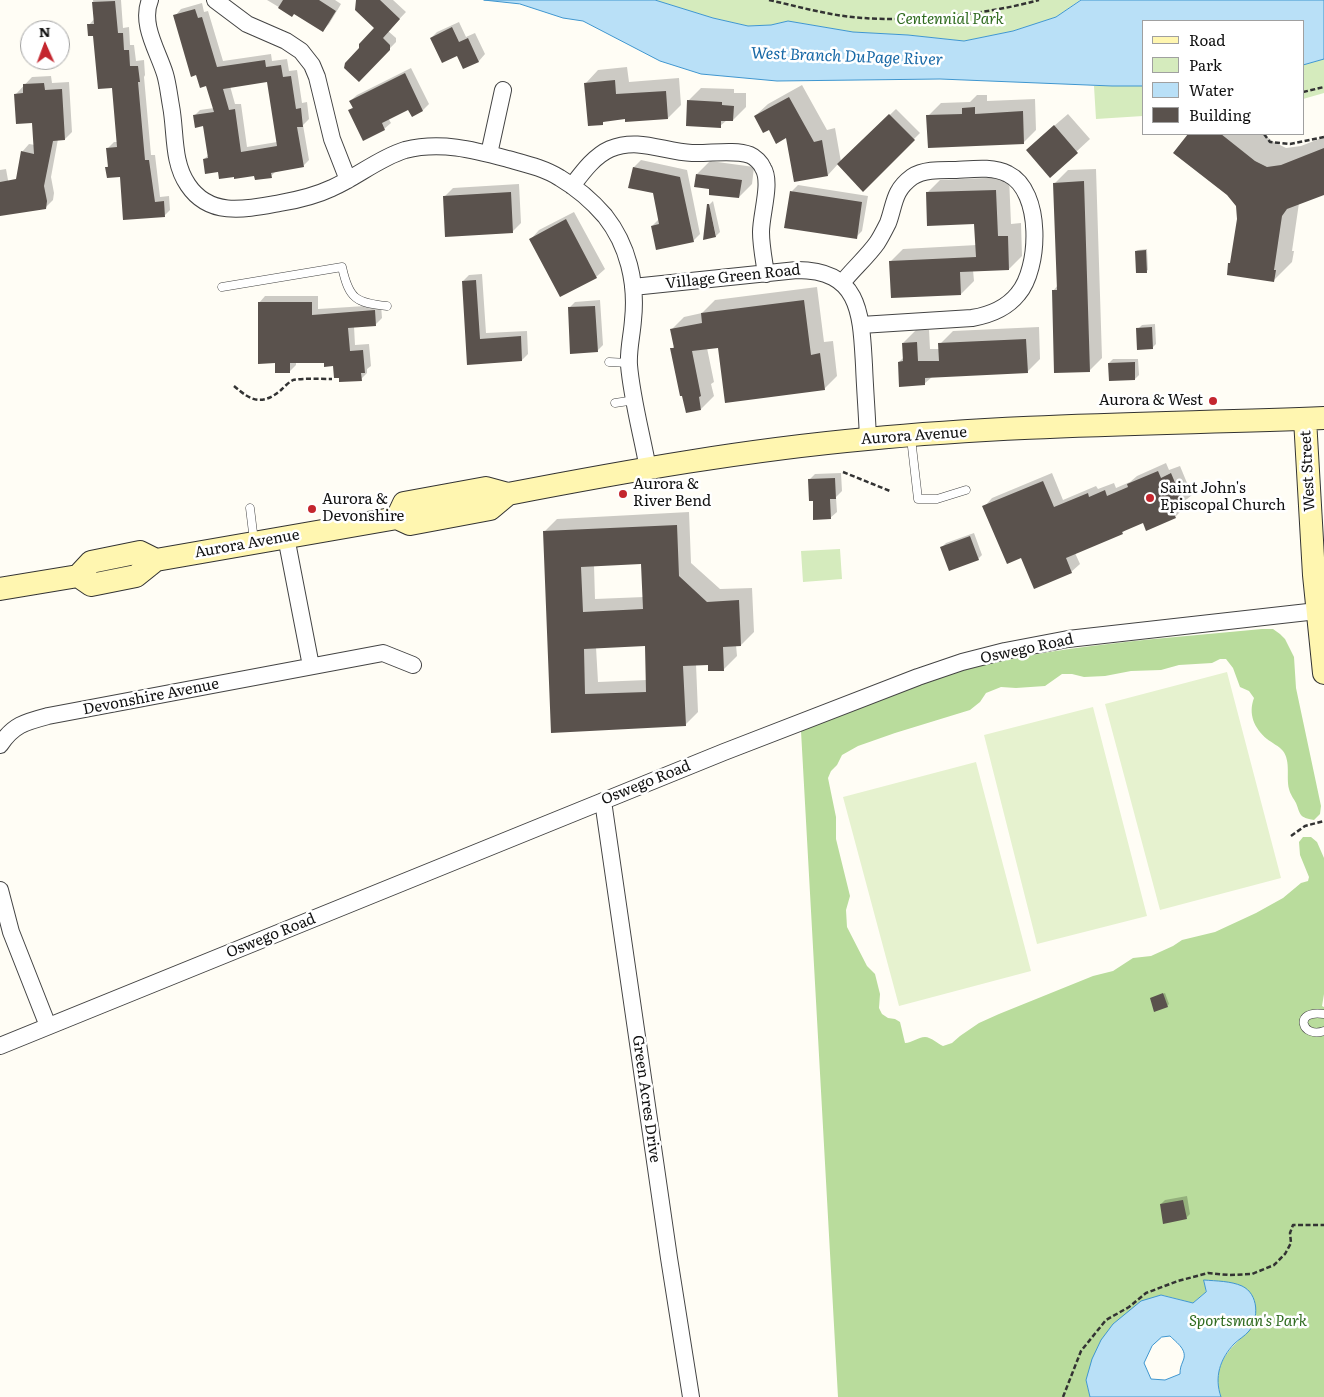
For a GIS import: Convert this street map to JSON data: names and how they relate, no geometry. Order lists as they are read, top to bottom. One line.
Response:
{"streets":{"main road":["Aurora Avenue","West Street"],"street":["Village Green Road","Oswego Road","Devonshire Avenue","Green Acres Drive"]},"crossings":[["Aurora Avenue","West Street"],["West Street","Oswego Road"],["Oswego Road","Green Acres Drive"]],"water":["West Branch DuPage River"],"parks":["Centennial Park","Sportsman's Park"],"places":["Aurora & West","Aurora & River Bend","Saint John's Episcopal Church","Aurora & Devonshire"],"legend":["Road","Park","Water","Building"],"north":"top"}
